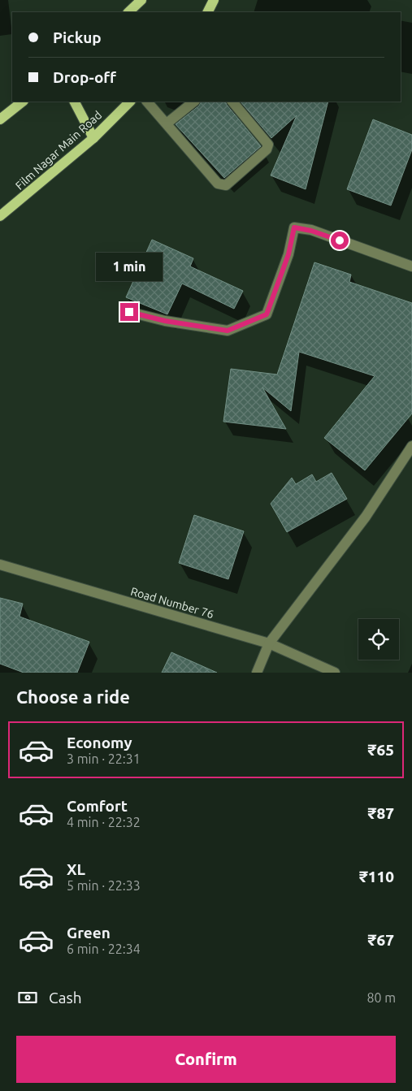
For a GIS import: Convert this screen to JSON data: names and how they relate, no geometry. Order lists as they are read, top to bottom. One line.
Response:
{"streets":{"main road":["Film Nagar Main Road"],"street":["Road Number 76"]},"page":{"banner":["Pickup","Drop-off"],"bubble":"1 min","heading":"Choose a ride","list":[{"name":"Economy","note":"3 min · 22:31","value":"₹65"},{"name":"Comfort","note":"4 min · 22:32","value":"₹87"},{"name":"XL","note":"5 min · 22:33","value":"₹110"},{"name":"Green","note":"6 min · 22:34","value":"₹67"}],"pay":["Cash","80 m"],"buttons":"Confirm"}}
